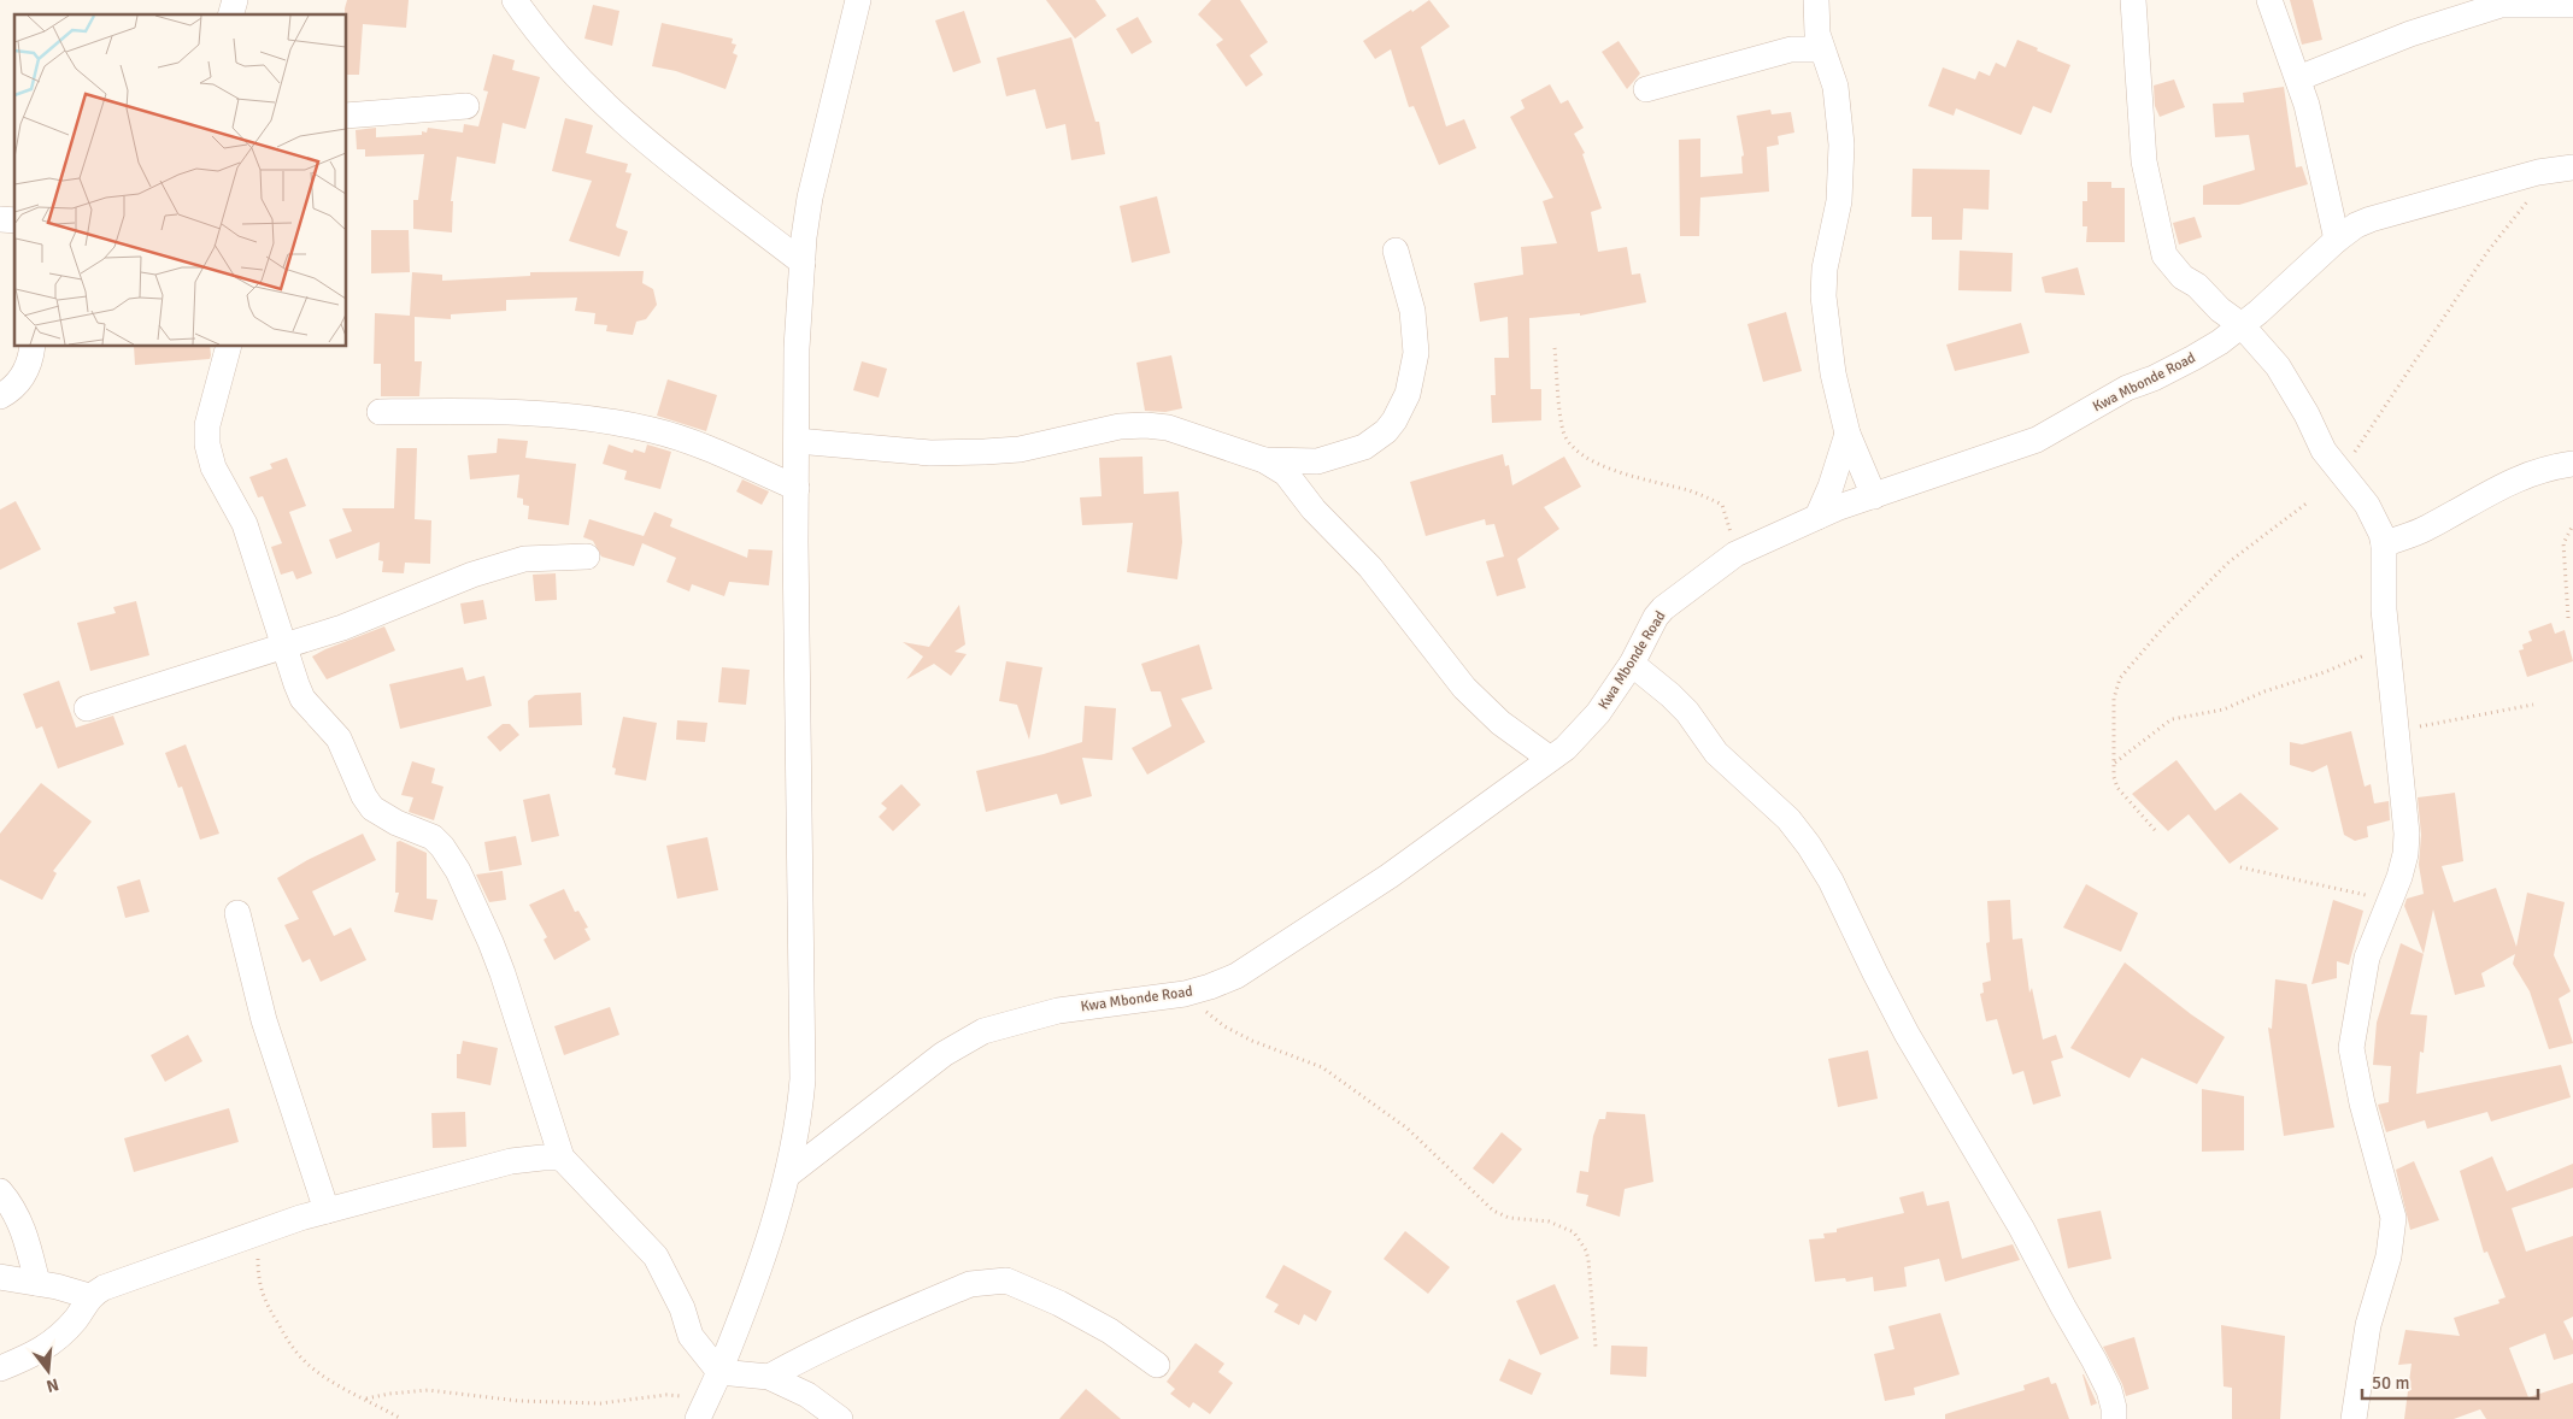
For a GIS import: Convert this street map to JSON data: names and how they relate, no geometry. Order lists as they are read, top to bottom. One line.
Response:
{"streets":{"street":["Kwa Mbonde Road"]},"scale_bar":"50 m","north":"bottom"}
